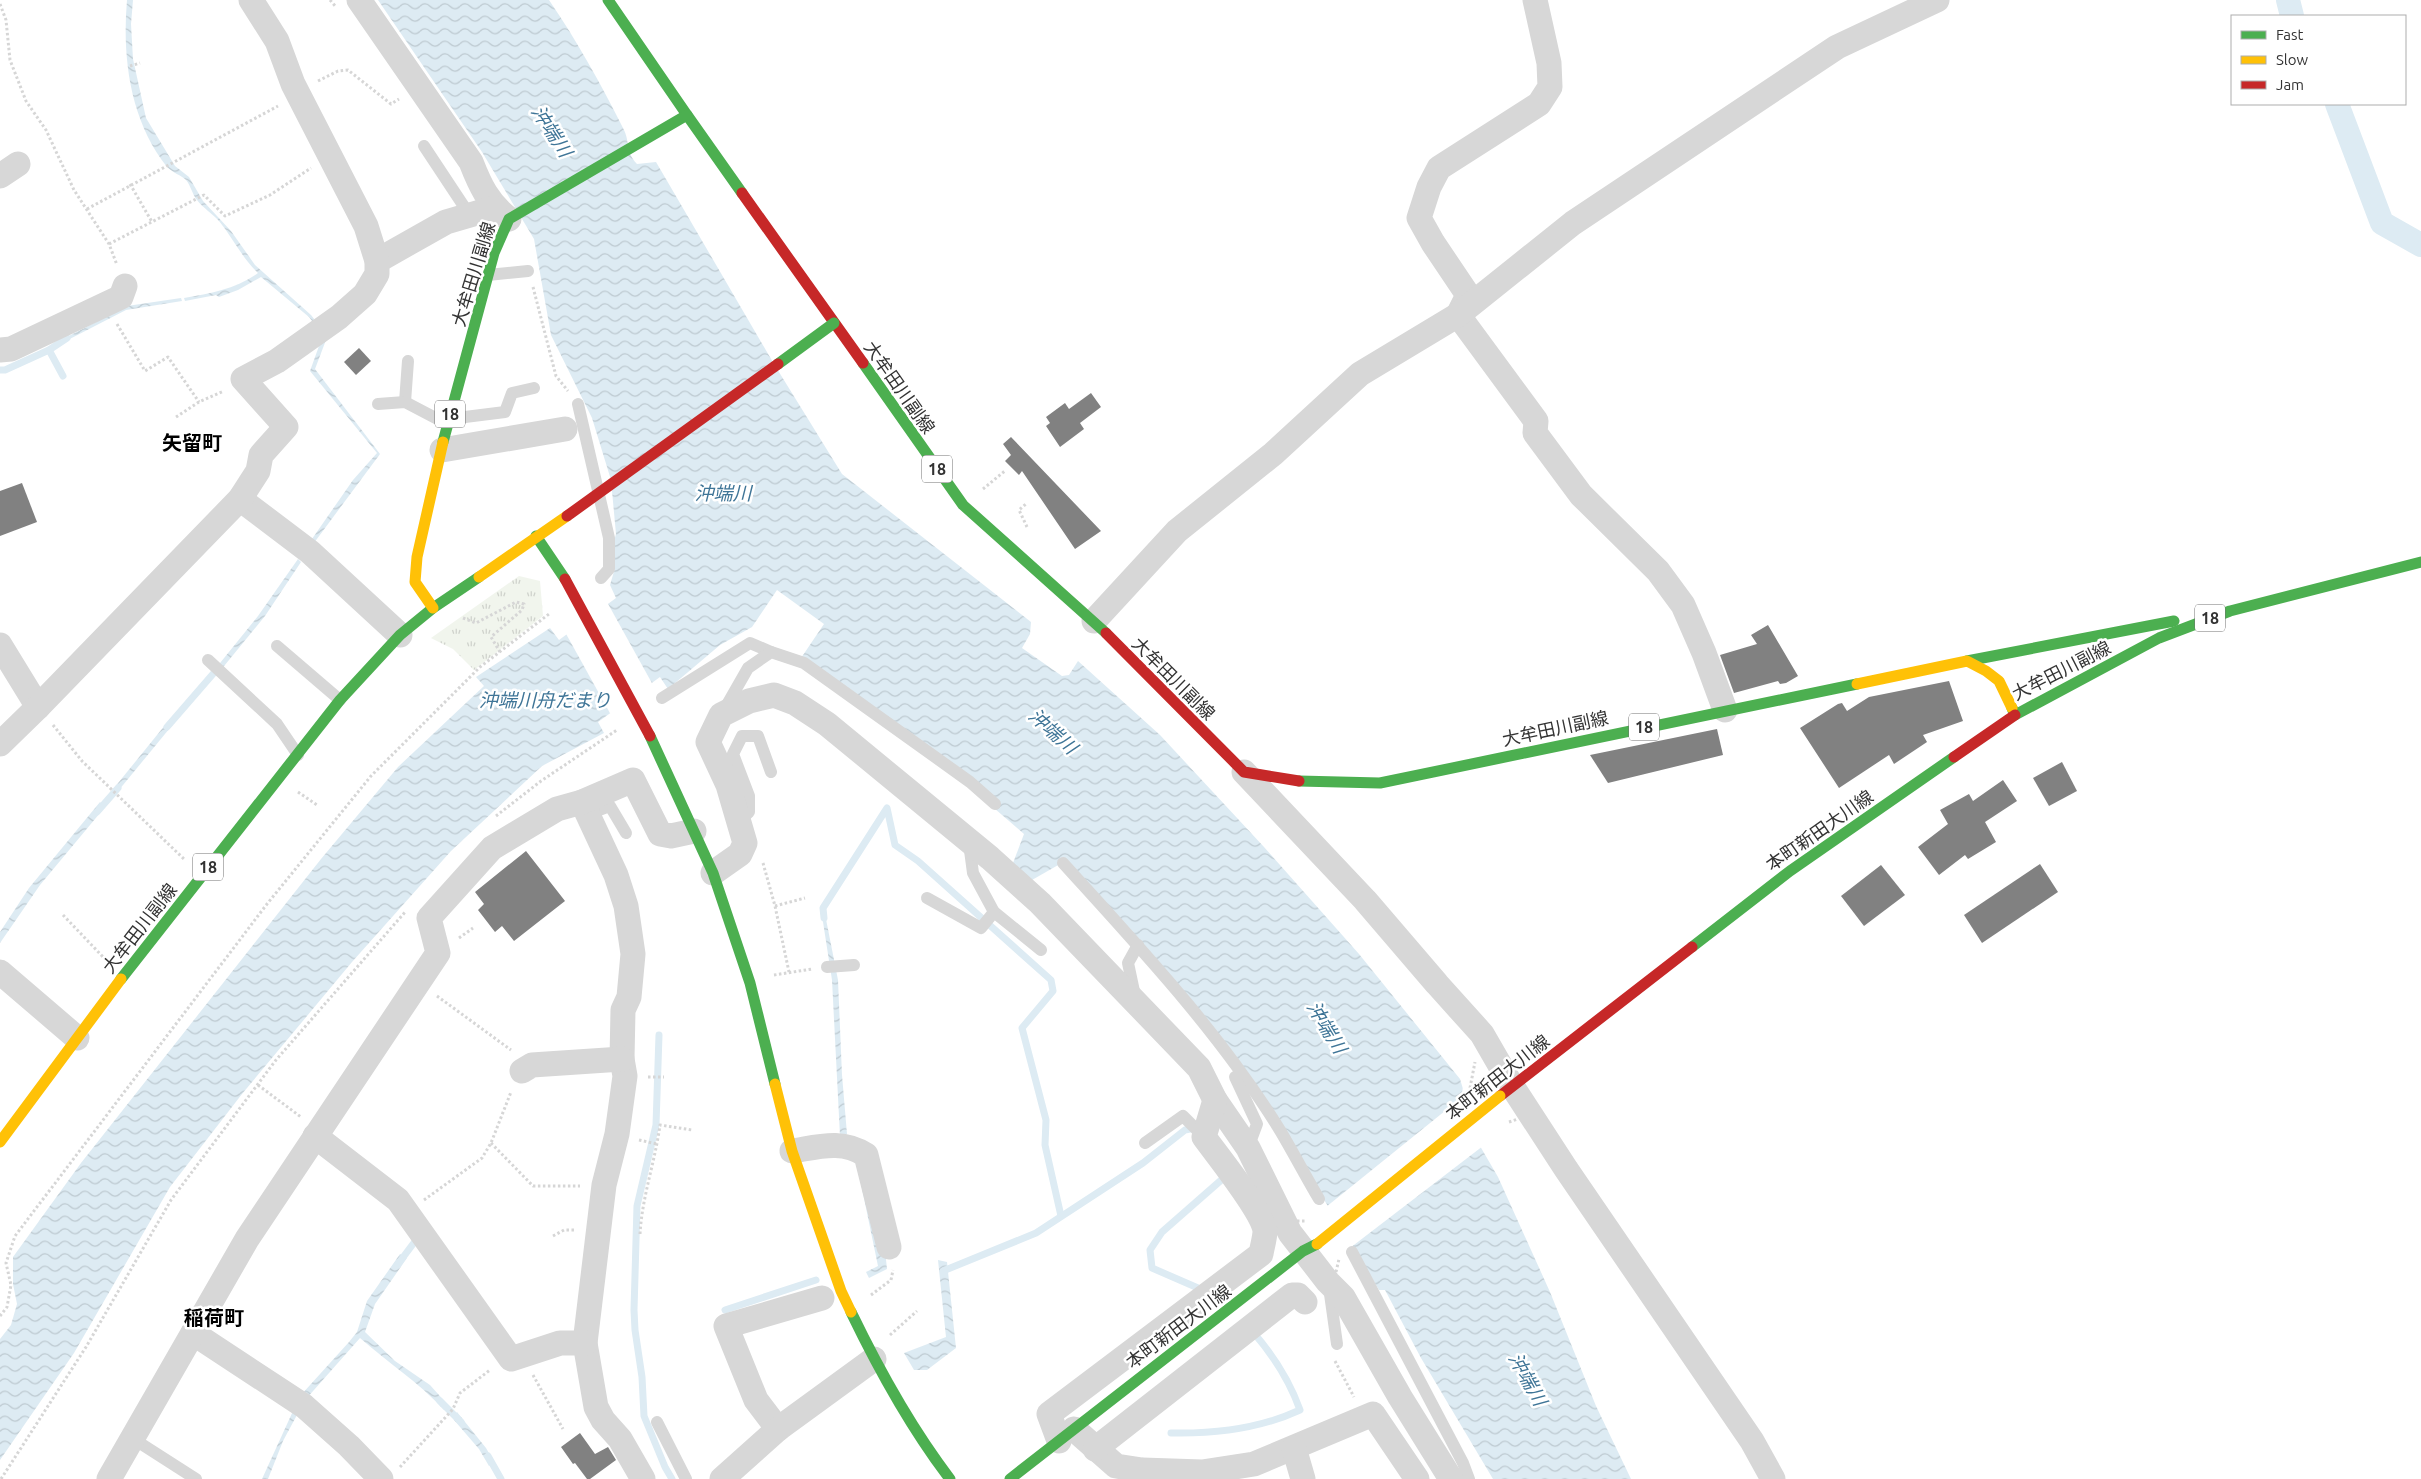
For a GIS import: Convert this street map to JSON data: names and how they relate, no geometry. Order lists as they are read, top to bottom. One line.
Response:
{"streets":{"main road":["大牟田川副線","18","本町新田大川線"]},"crossings":[["大牟田川副線","本町新田大川線"]],"districts":["矢留町","稲荷町"],"water":["沖端川","沖端川舟だまり"],"legend":["Fast","Slow","Jam"]}
